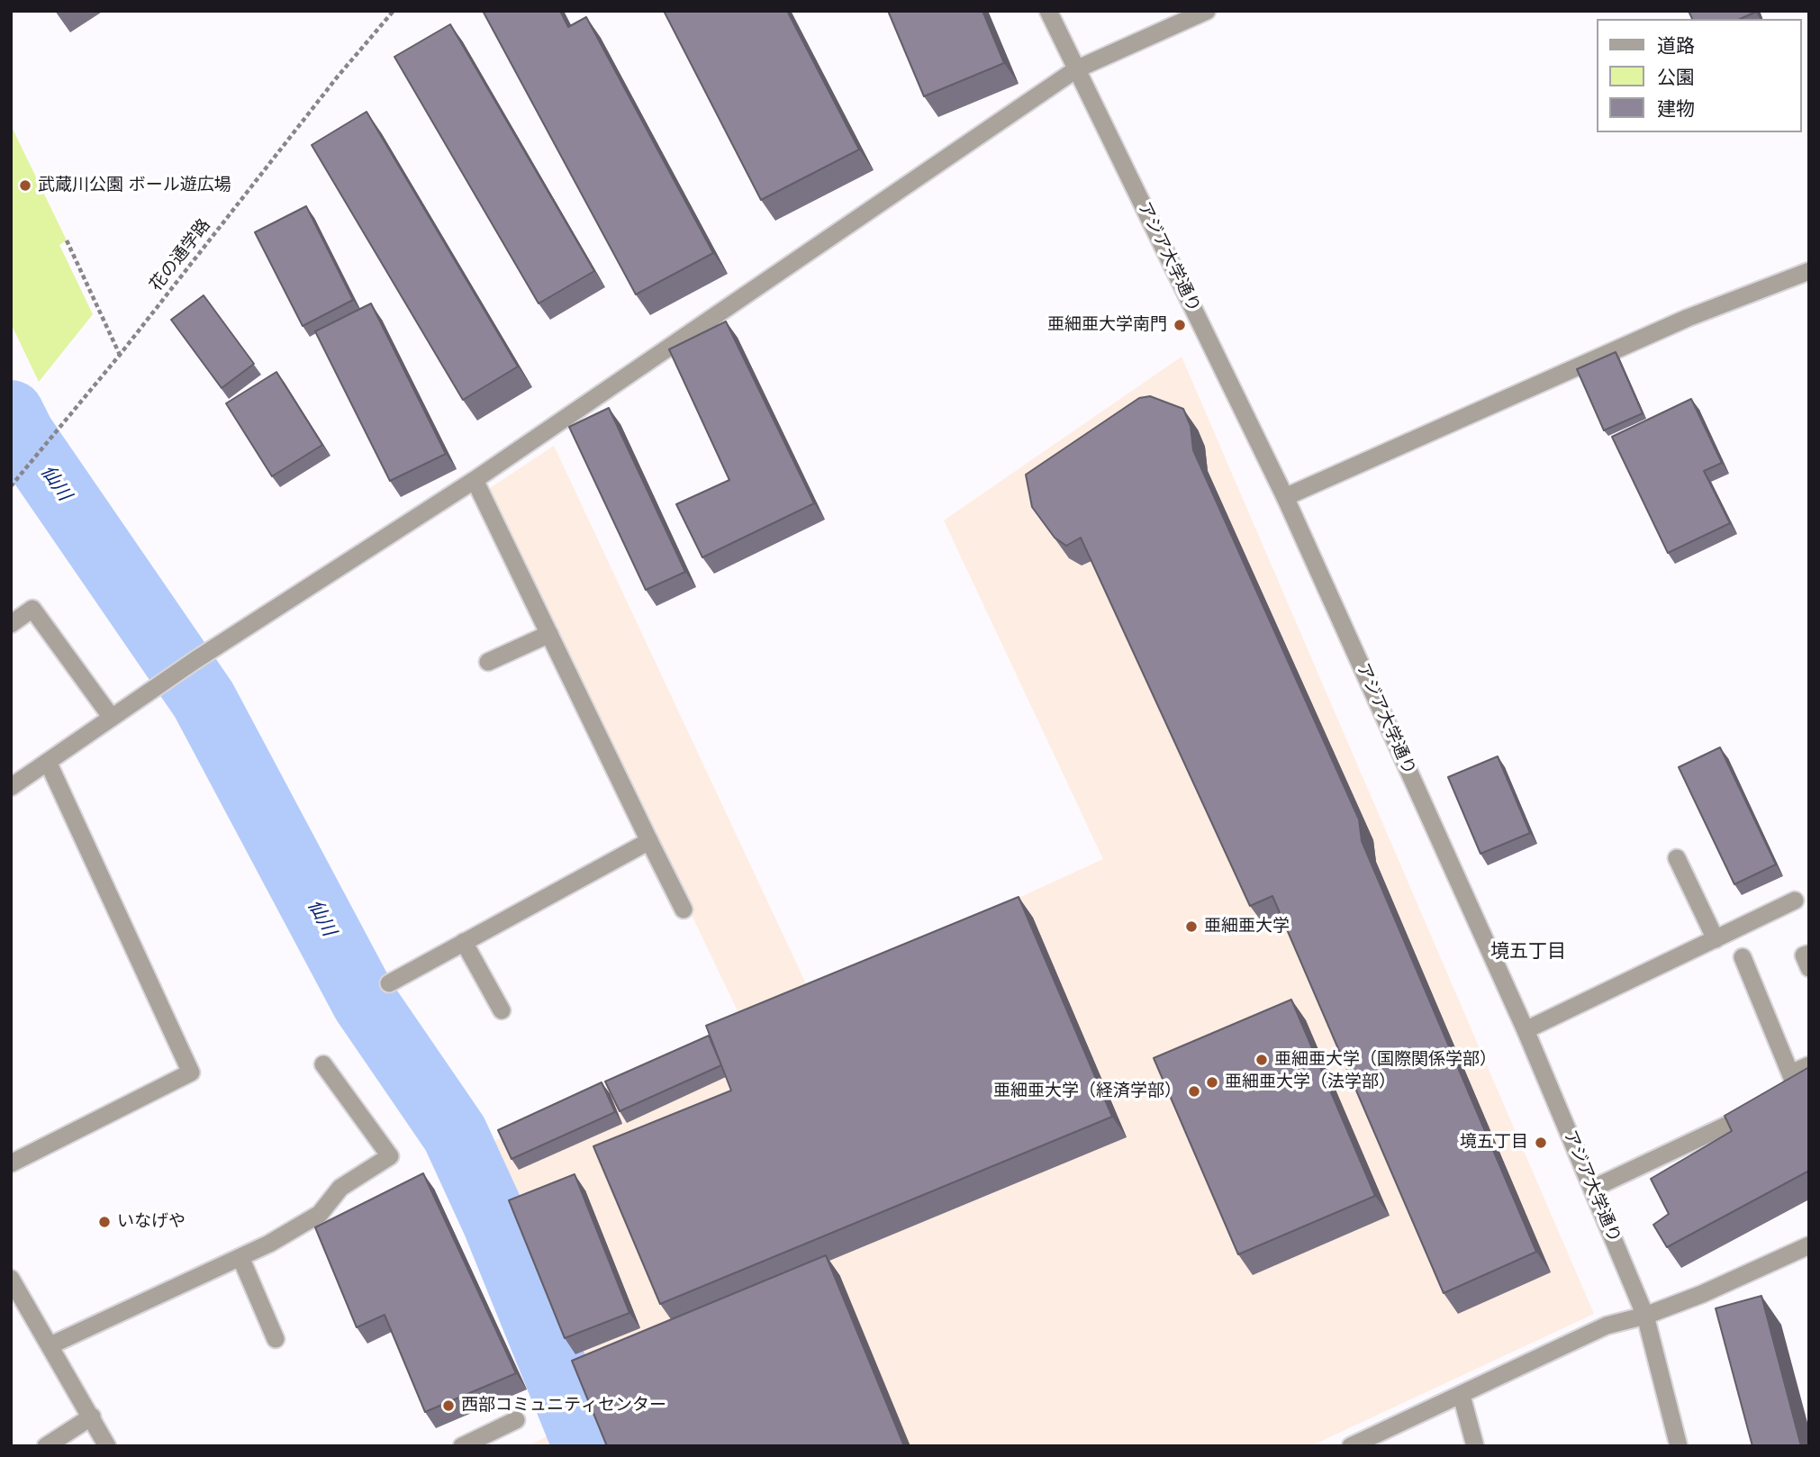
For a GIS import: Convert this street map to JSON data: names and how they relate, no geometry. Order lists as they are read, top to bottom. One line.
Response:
{"streets":{"street":["アジア大学通り"],"path":["花の通学路"]},"districts":["境五丁目"],"water":["仙川"],"places":["武蔵川公園 ボール遊広場","亜細亜大学南門","亜細亜大学","亜細亜大学（国際関係学部）","亜細亜大学（法学部）","亜細亜大学（経済学部）","境五丁目","いなげや","西部コミュニティセンター"],"legend":["道路","公園","建物"]}
